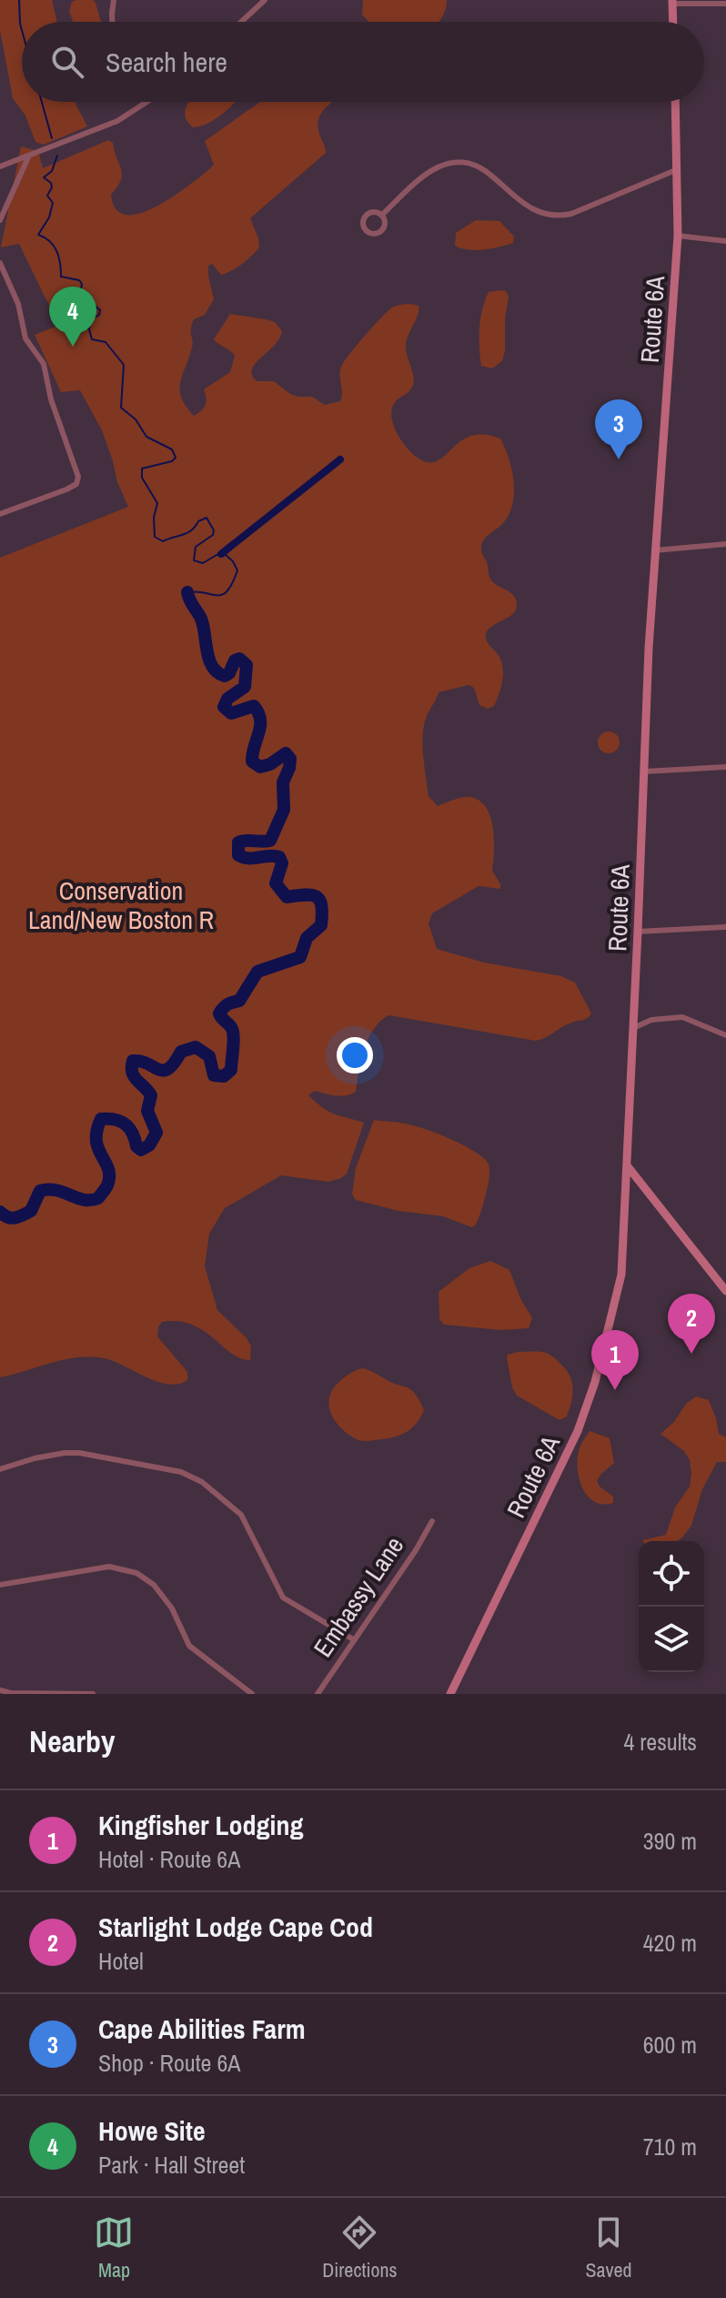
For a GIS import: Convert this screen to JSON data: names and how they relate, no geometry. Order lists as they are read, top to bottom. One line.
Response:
{"streets":{"main road":["Route 6A"],"street":["Embassy Lane"]},"parks":["Conservation Land/New Boston R"],"page":{"search":"Search here","pins":["4","3","2","1"],"heading":["Nearby","4 results"],"list":[{"mark":"1","name":"Kingfisher Lodging","note":"Hotel · Route 6A","value":"390 m"},{"mark":"2","name":"Starlight Lodge Cape Cod","note":"Hotel","value":"420 m"},{"mark":"3","name":"Cape Abilities Farm","note":"Shop · Route 6A","value":"600 m"},{"mark":"4","name":"Howe Site","note":"Park · Hall Street","value":"710 m"}],"nav":["Map","Directions","Saved"]}}
